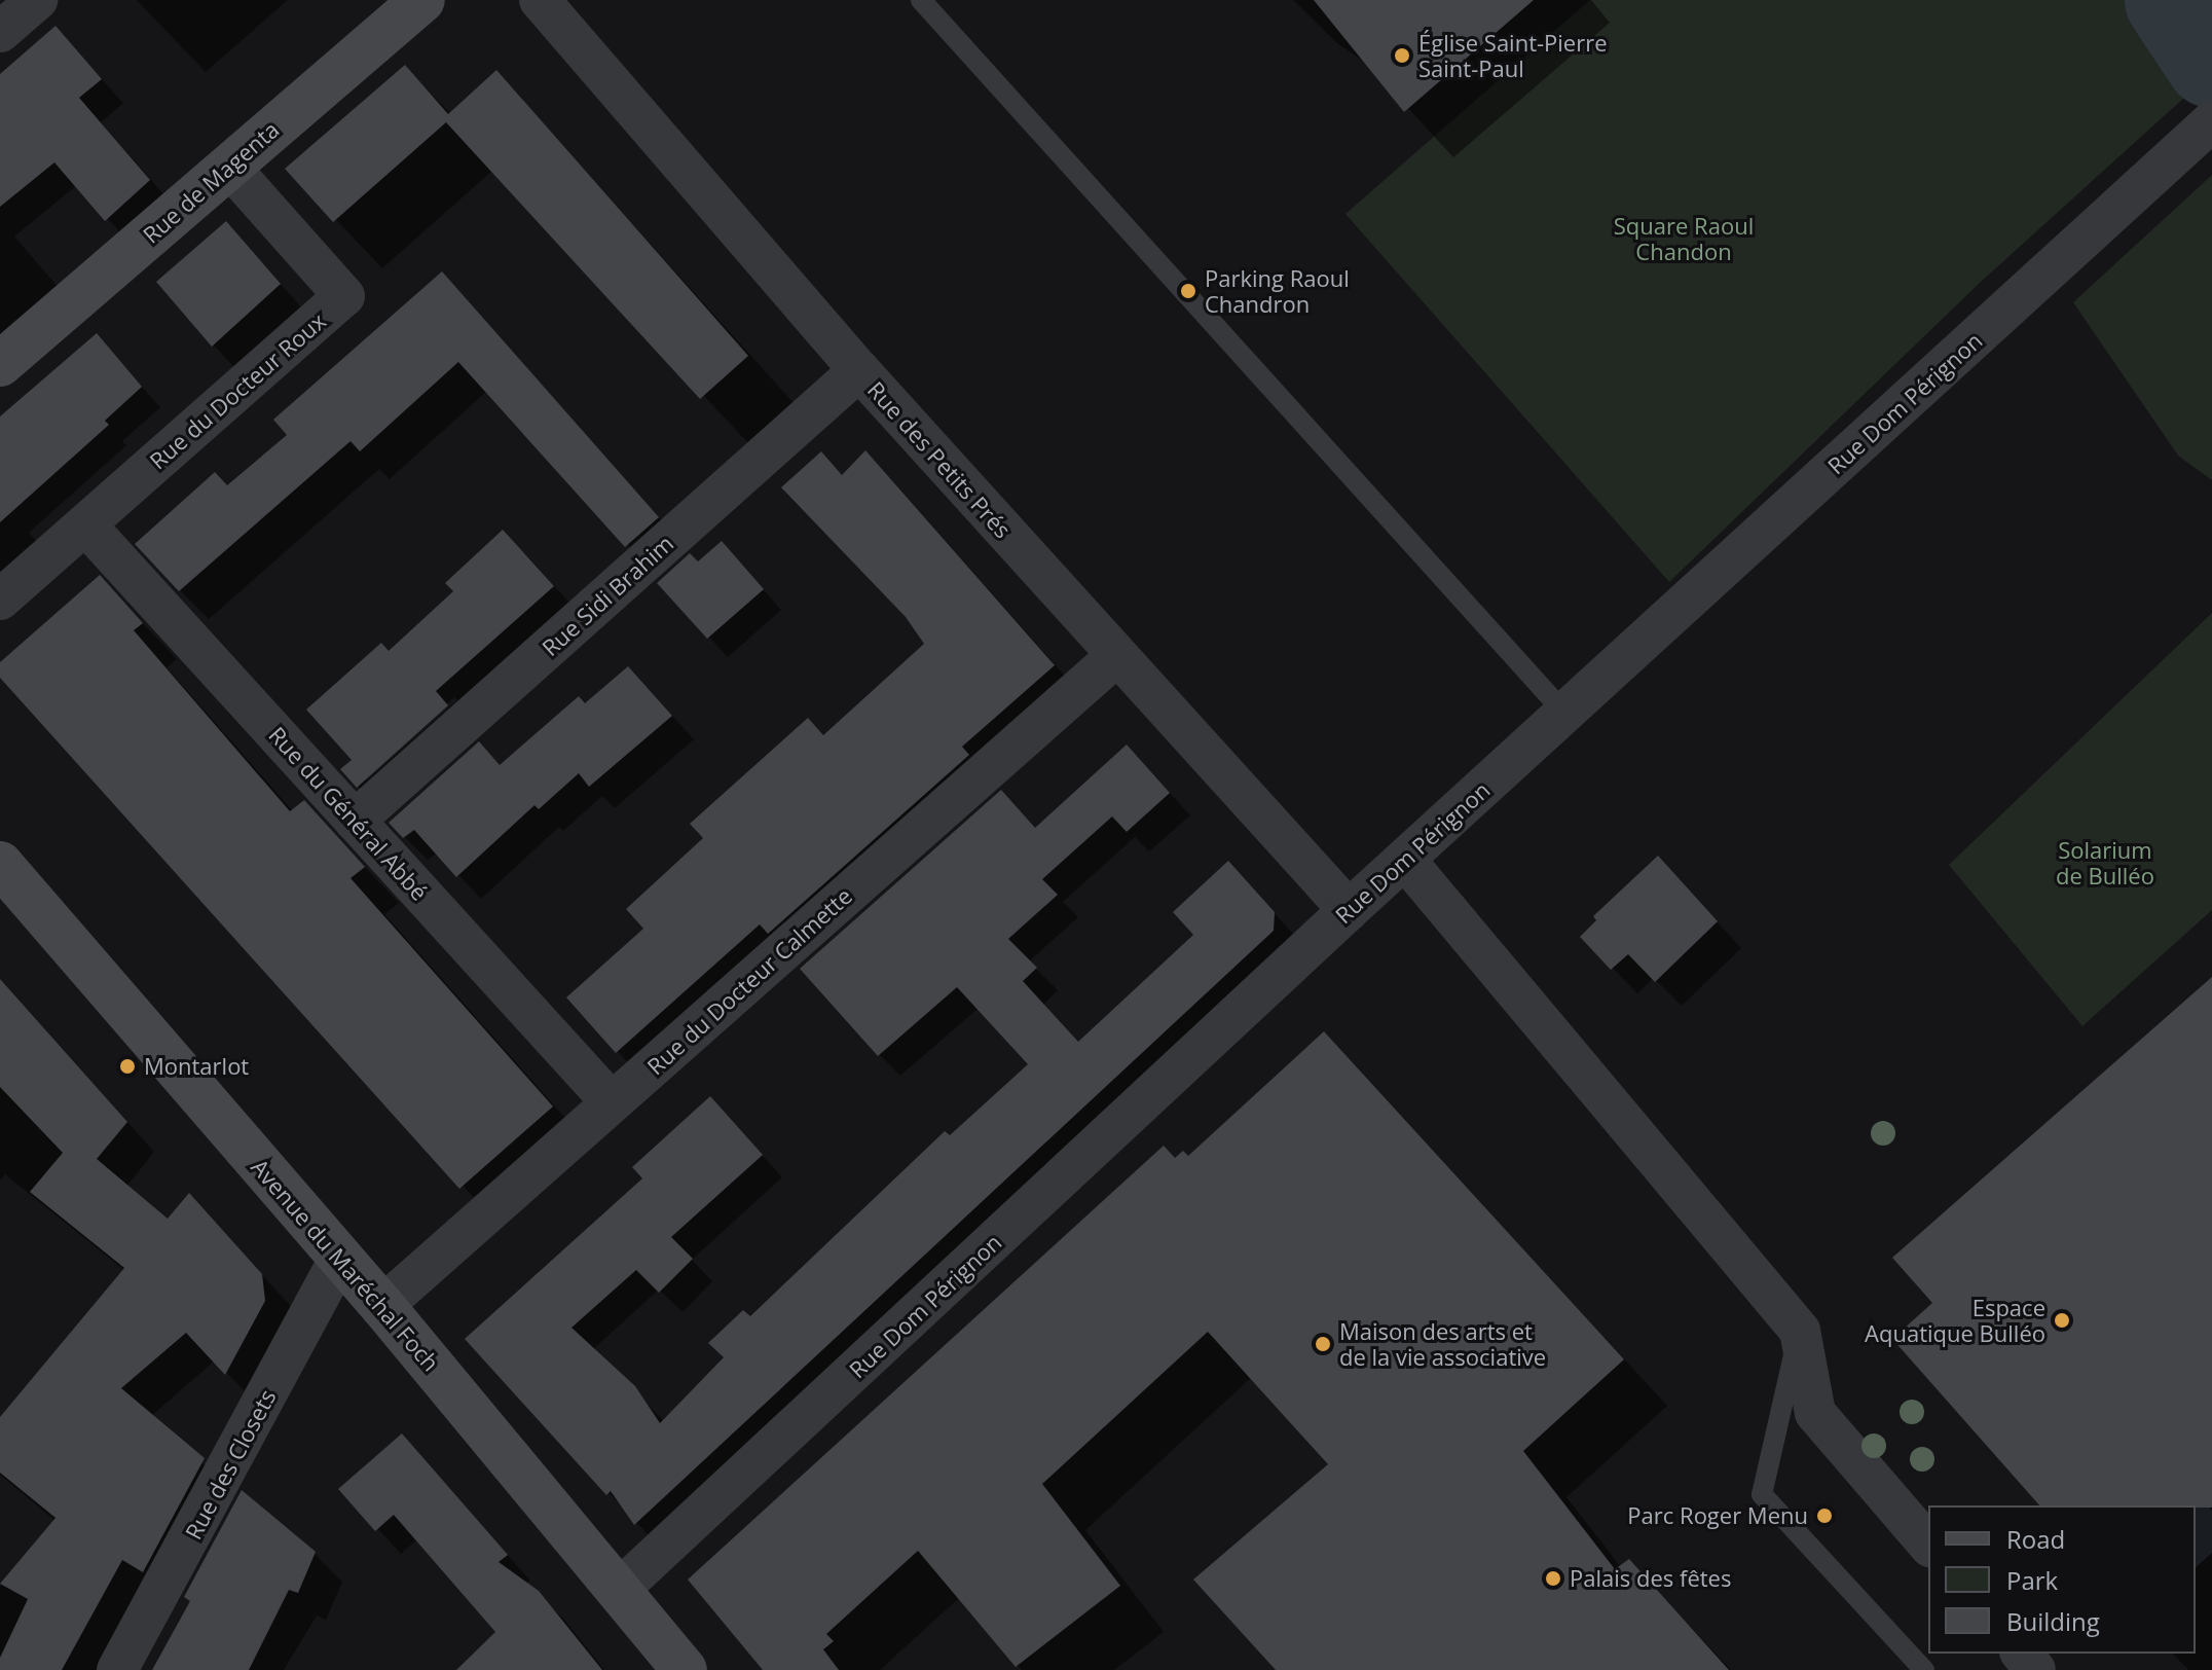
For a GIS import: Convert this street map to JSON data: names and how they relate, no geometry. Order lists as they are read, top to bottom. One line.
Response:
{"streets":{"main road":["Rue de Magenta","Avenue du Maréchal Foch"],"street":["Rue du Docteur Roux","Rue Dom Pérignon","Rue des Petits Prés","Rue Sidi Brahim","Rue du Général Abbé","Rue du Docteur Calmette","Rue des Closets"]},"crossings":[["Rue de Magenta","Rue du Docteur Roux"],["Rue du Docteur Roux","Rue du Général Abbé"],["Rue Dom Pérignon","Rue des Petits Prés"],["Rue Dom Pérignon","Avenue du Maréchal Foch"],["Rue des Petits Prés","Rue Sidi Brahim"],["Rue des Petits Prés","Rue du Docteur Calmette"],["Rue Sidi Brahim","Rue du Général Abbé"],["Rue du Général Abbé","Rue du Docteur Calmette"],["Rue du Docteur Calmette","Avenue du Maréchal Foch"],["Avenue du Maréchal Foch","Rue des Closets"]],"parks":["Square Raoul Chandon","Solarium de Bulléo"],"places":["Église Saint-Pierre Saint-Paul","Parking Raoul Chandron","Montarlot","Espace Aquatique Bulléo","Maison des arts et de la vie associative","Parc Roger Menu","Palais des fêtes"],"legend":["Road","Park","Building"]}
